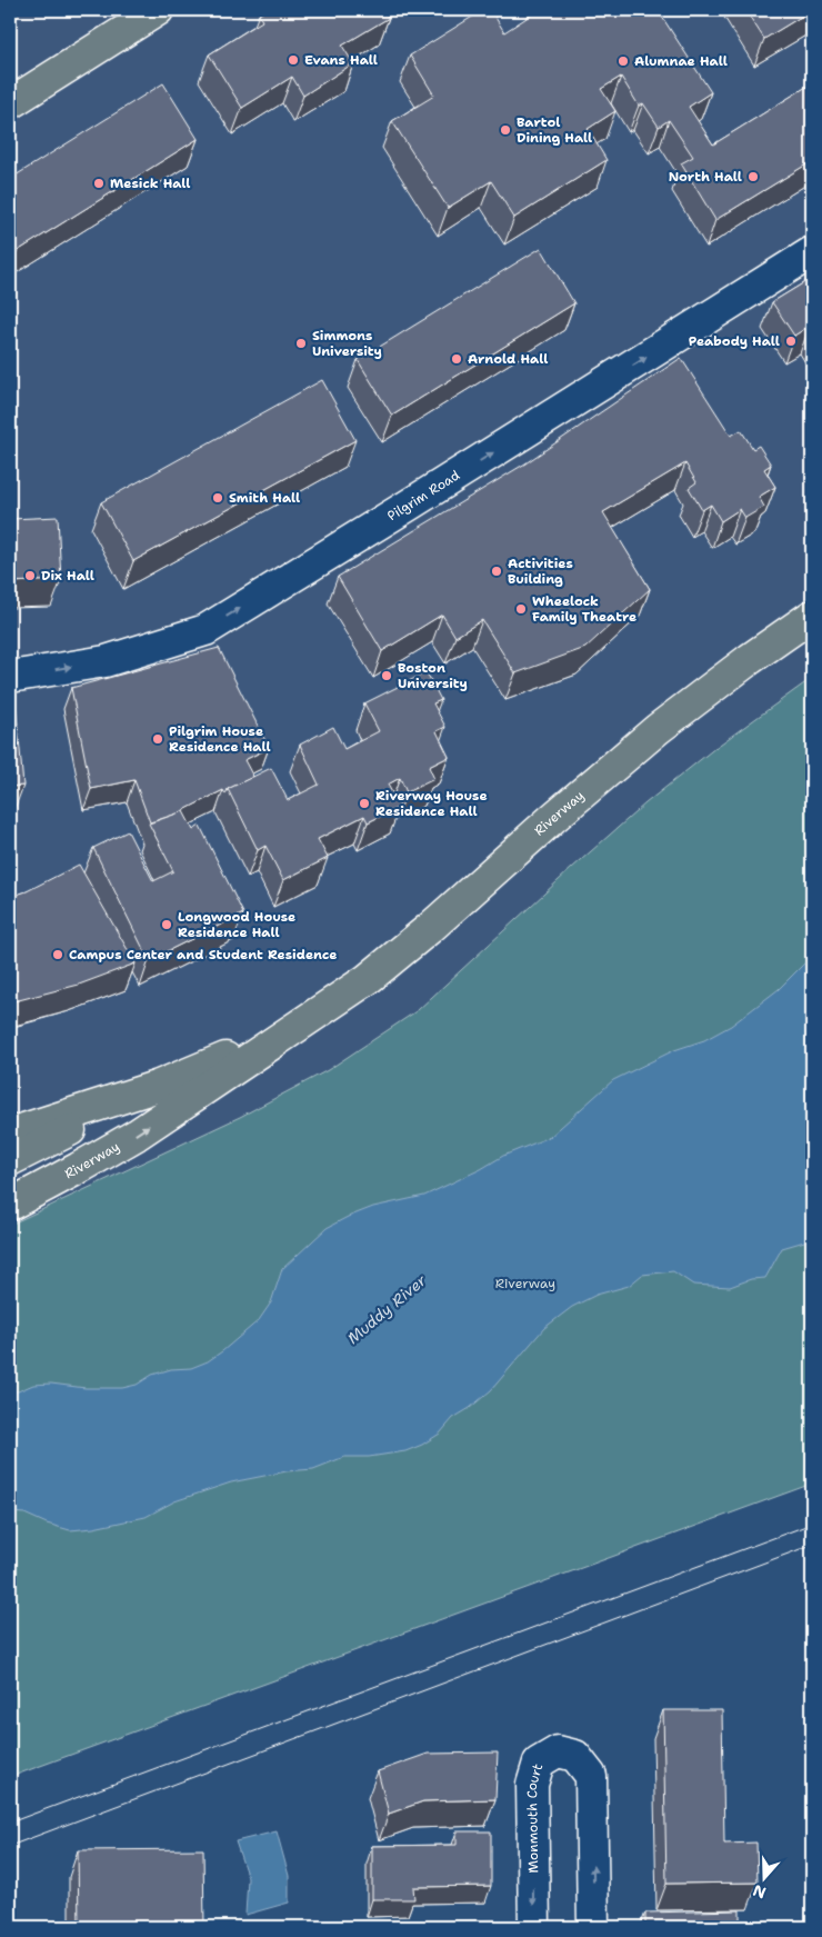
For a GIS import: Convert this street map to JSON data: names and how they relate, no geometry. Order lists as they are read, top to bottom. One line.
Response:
{"streets":{"highway":["Riverway"],"street":["Pilgrim Road","Monmouth Court"]},"one_way":["Pilgrim Road"],"water":["Muddy River"],"parks":["Riverway"],"places":["Evans Hall","Alumnae Hall","Bartol Dining Hall","North Hall","Mesick Hall","Peabody Hall","Simmons University","Arnold Hall","Smith Hall","Activities Building","Dix Hall","Wheelock Family Theatre","Boston University","Pilgrim House Residence Hall","Riverway House Residence Hall","Longwood House Residence Hall","Campus Center and Student Residence"],"north":"bottom"}
